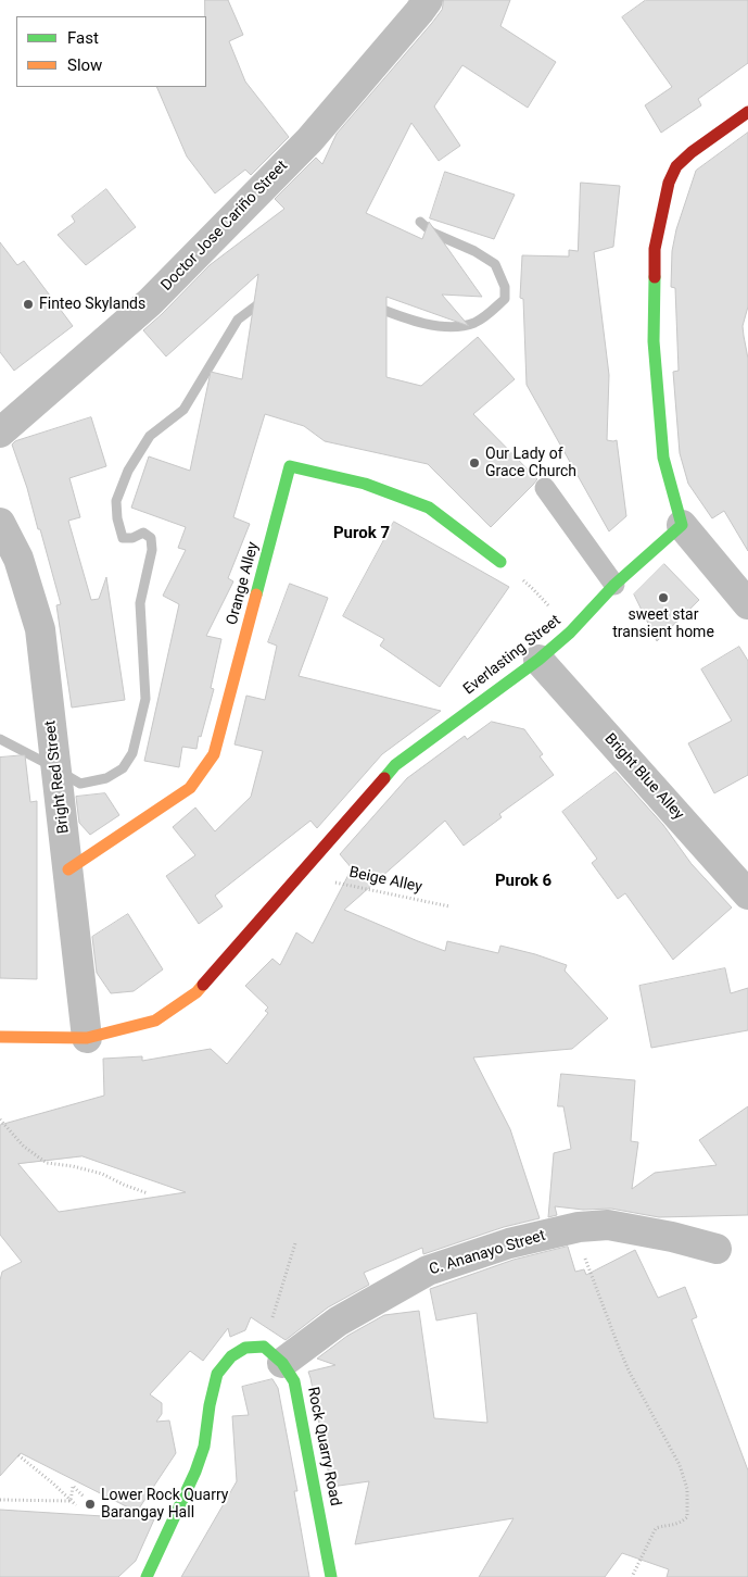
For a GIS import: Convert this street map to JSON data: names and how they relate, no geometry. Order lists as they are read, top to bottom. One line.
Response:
{"streets":{"street":["Doctor Jose Cariño Street","Orange Alley","Everlasting Street","Bright Red Street","Bright Blue Alley","C. Ananayo Street","Rock Quarry Road"],"path":["Beige Alley"]},"crossings":[["Orange Alley","Bright Red Street"],["Everlasting Street","Bright Red Street"],["Everlasting Street","Bright Blue Alley"],["C. Ananayo Street","Rock Quarry Road"]],"districts":["Purok 7","Purok 6"],"places":["Finteo Skylands","Our Lady of Grace Church","sweet star transient home","Lower Rock Quarry Barangay Hall"],"legend":["Fast","Slow"]}
